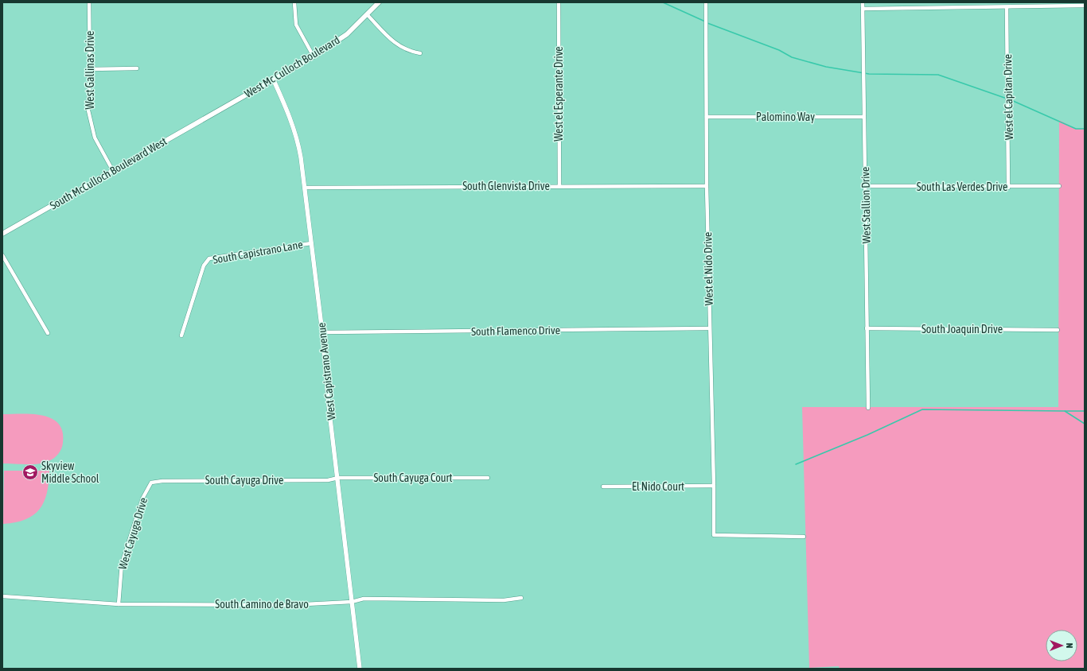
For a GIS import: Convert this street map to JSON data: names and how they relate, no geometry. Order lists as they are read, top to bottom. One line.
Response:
{"streets":{"main road":["West Mc Culloch Boulevard","South McCulloch Boulevard West"],"street":["West Gallinas Drive","West el Esperante Drive","West el Capitan Drive","Palomino Way","South Glenvista Drive","South Las Verdes Drive","West Stallion Drive","South Capistrano Lane","West el Nido Drive","South Joaquin Drive","South Flamenco Drive","West Capistrano Avenue","South Cayuga Court","South Cayuga Drive","El Nido Court","West Cayuga Drive","South Camino de Bravo"]},"crossings":[["West Mc Culloch Boulevard","South McCulloch Boulevard West"],["West Mc Culloch Boulevard","West Capistrano Avenue"],["West Gallinas Drive","South McCulloch Boulevard West"],["West el Esperante Drive","South Glenvista Drive"],["West el Capitan Drive","South Las Verdes Drive"],["Palomino Way","West Stallion Drive"],["Palomino Way","West el Nido Drive"],["South Glenvista Drive","West el Nido Drive"],["South Glenvista Drive","West Capistrano Avenue"],["South Las Verdes Drive","West Stallion Drive"],["West Stallion Drive","South Joaquin Drive"],["South Capistrano Lane","West Capistrano Avenue"],["West el Nido Drive","South Flamenco Drive"],["West el Nido Drive","El Nido Court"],["South Flamenco Drive","West Capistrano Avenue"],["West Capistrano Avenue","South Cayuga Court"],["West Capistrano Avenue","South Cayuga Drive"],["West Capistrano Avenue","South Camino de Bravo"],["South Cayuga Court","South Cayuga Drive"],["South Cayuga Drive","West Cayuga Drive"],["West Cayuga Drive","South Camino de Bravo"]],"places":{"school or university":["Skyview Middle School"]},"north":"right"}
